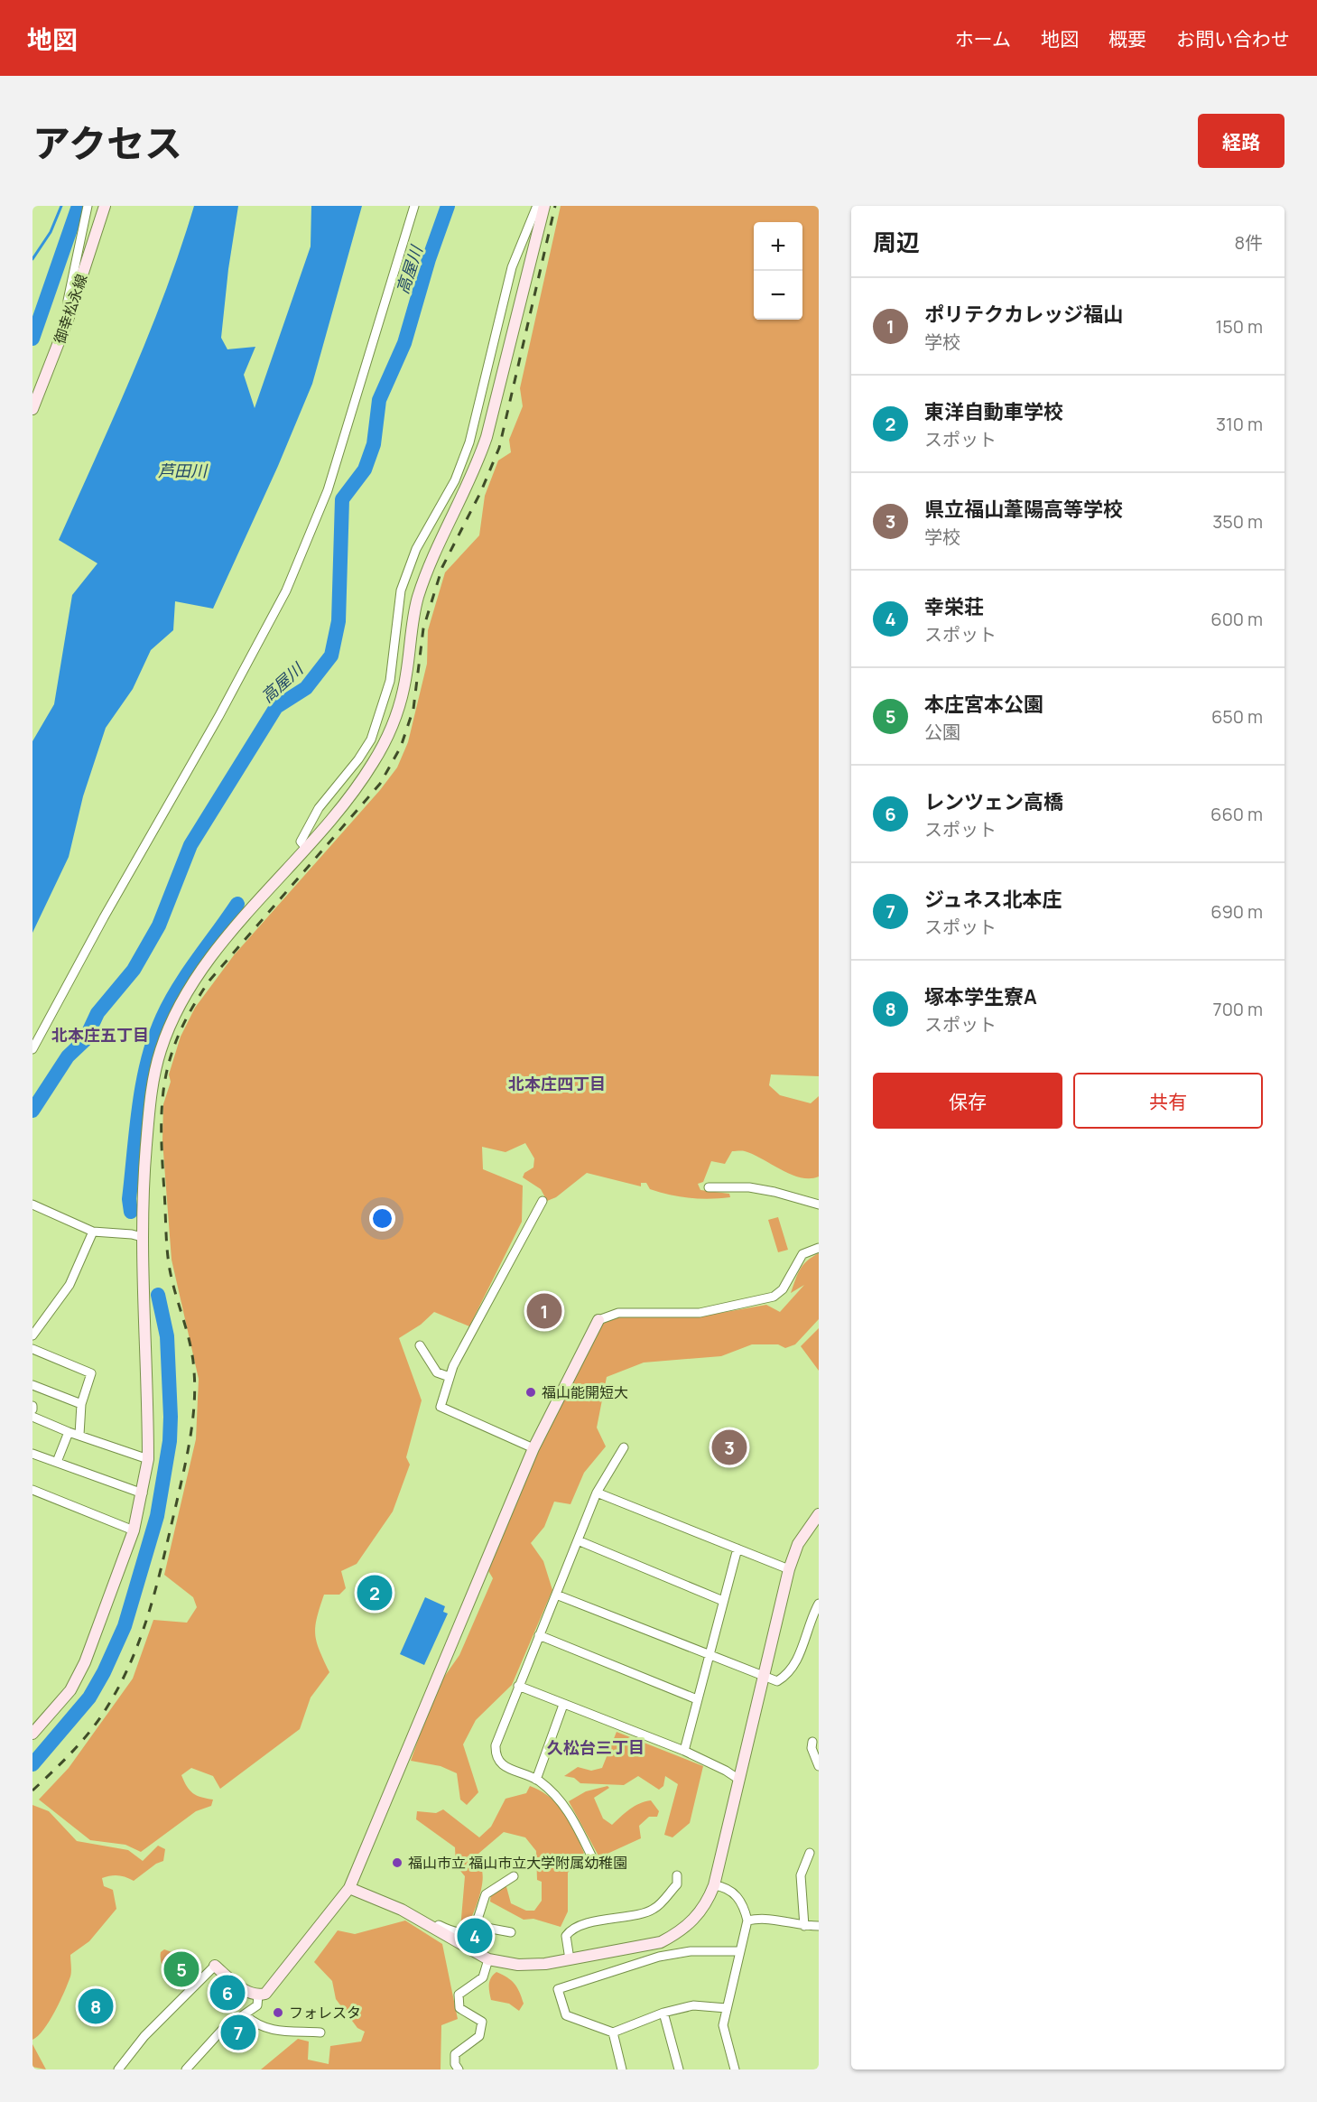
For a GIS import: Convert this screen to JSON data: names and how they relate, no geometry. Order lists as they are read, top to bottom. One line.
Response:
{"streets":{"street":["御幸松永線"]},"districts":["北本庄五丁目","北本庄四丁目","久松台三丁目"],"water":["高屋川","芦田川"],"places":["福山能開短大","福山市立 福山市立大学附属幼稚園","フォレスタ"],"page":{"header":"地図","nav":["ホーム","地図","概要","お問い合わせ"],"title":"アクセス","buttons":["経路",["保存","共有"]],"heading":["周辺","8件"],"map_buttons":["+","−"],"list":[{"mark":"1","name":"ポリテクカレッジ福山","note":"学校","value":"150 m"},{"mark":"2","name":"東洋自動車学校","note":"スポット","value":"310 m"},{"mark":"3","name":"県立福山葦陽高等学校","note":"学校","value":"350 m"},{"mark":"4","name":"幸栄荘","note":"スポット","value":"600 m"},{"mark":"5","name":"本庄宮本公園","note":"公園","value":"650 m"},{"mark":"6","name":"レンツェン高橋","note":"スポット","value":"660 m"},{"mark":"7","name":"ジュネス北本庄","note":"スポット","value":"690 m"},{"mark":"8","name":"塚本学生寮A","note":"スポット","value":"700 m"}],"pins":["1","3","2","4","5","6","8","7"]}}
